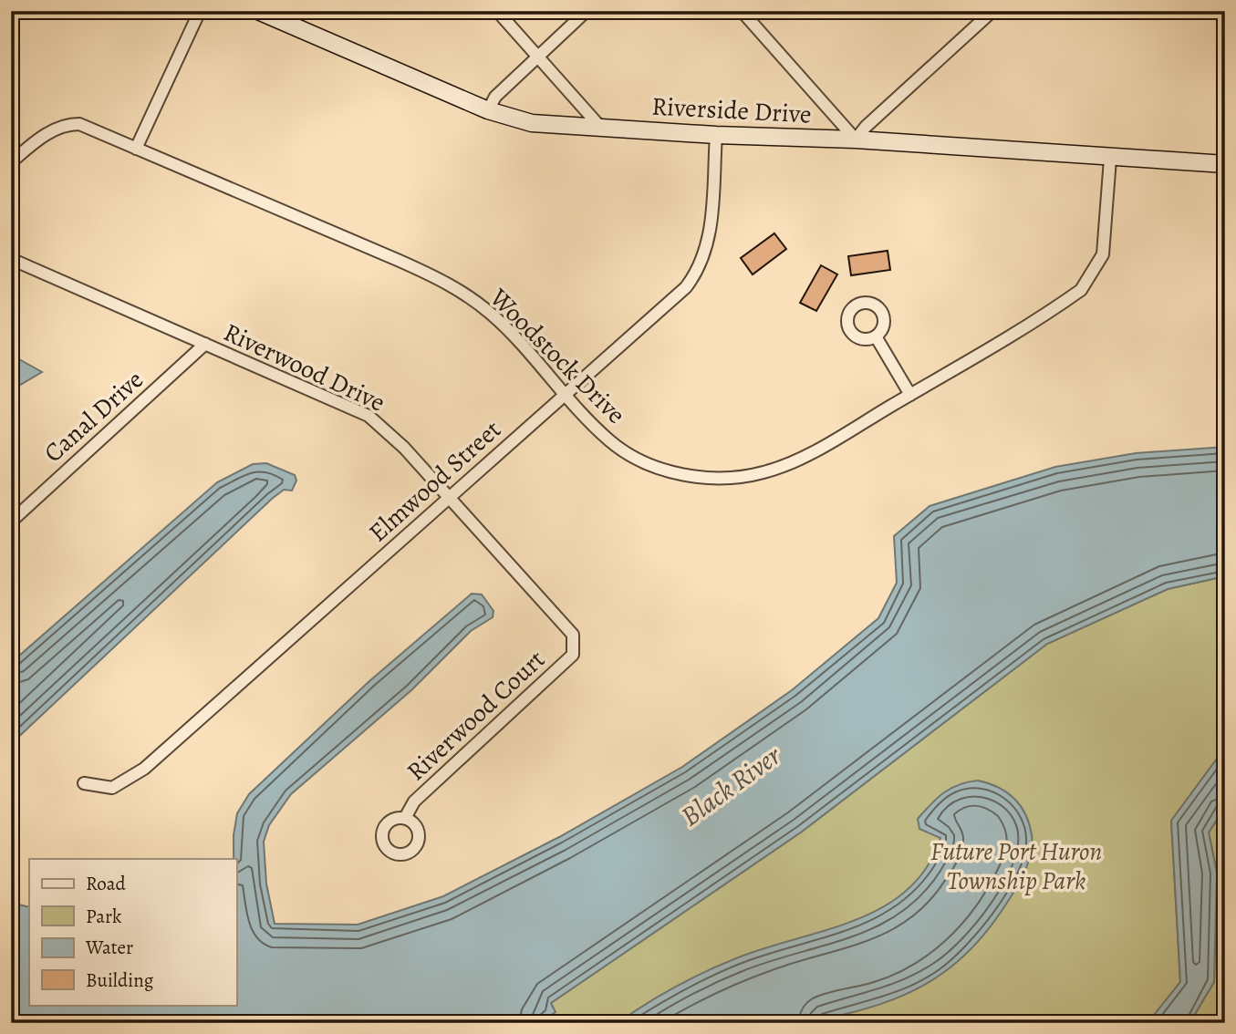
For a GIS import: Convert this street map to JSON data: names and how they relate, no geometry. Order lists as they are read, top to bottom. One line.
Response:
{"streets":{"street":["Riverside Drive","Woodstock Drive","Riverwood Drive","Canal Drive","Elmwood Street","Riverwood Court"]},"crossings":[["Riverside Drive","Woodstock Drive"],["Riverside Drive","Elmwood Street"],["Woodstock Drive","Elmwood Street"],["Riverwood Drive","Canal Drive"],["Riverwood Drive","Elmwood Street"],["Riverwood Drive","Riverwood Court"]],"water":["Black River"],"parks":["Future Port Huron Township Park"],"legend":["Road","Park","Water","Building"]}
